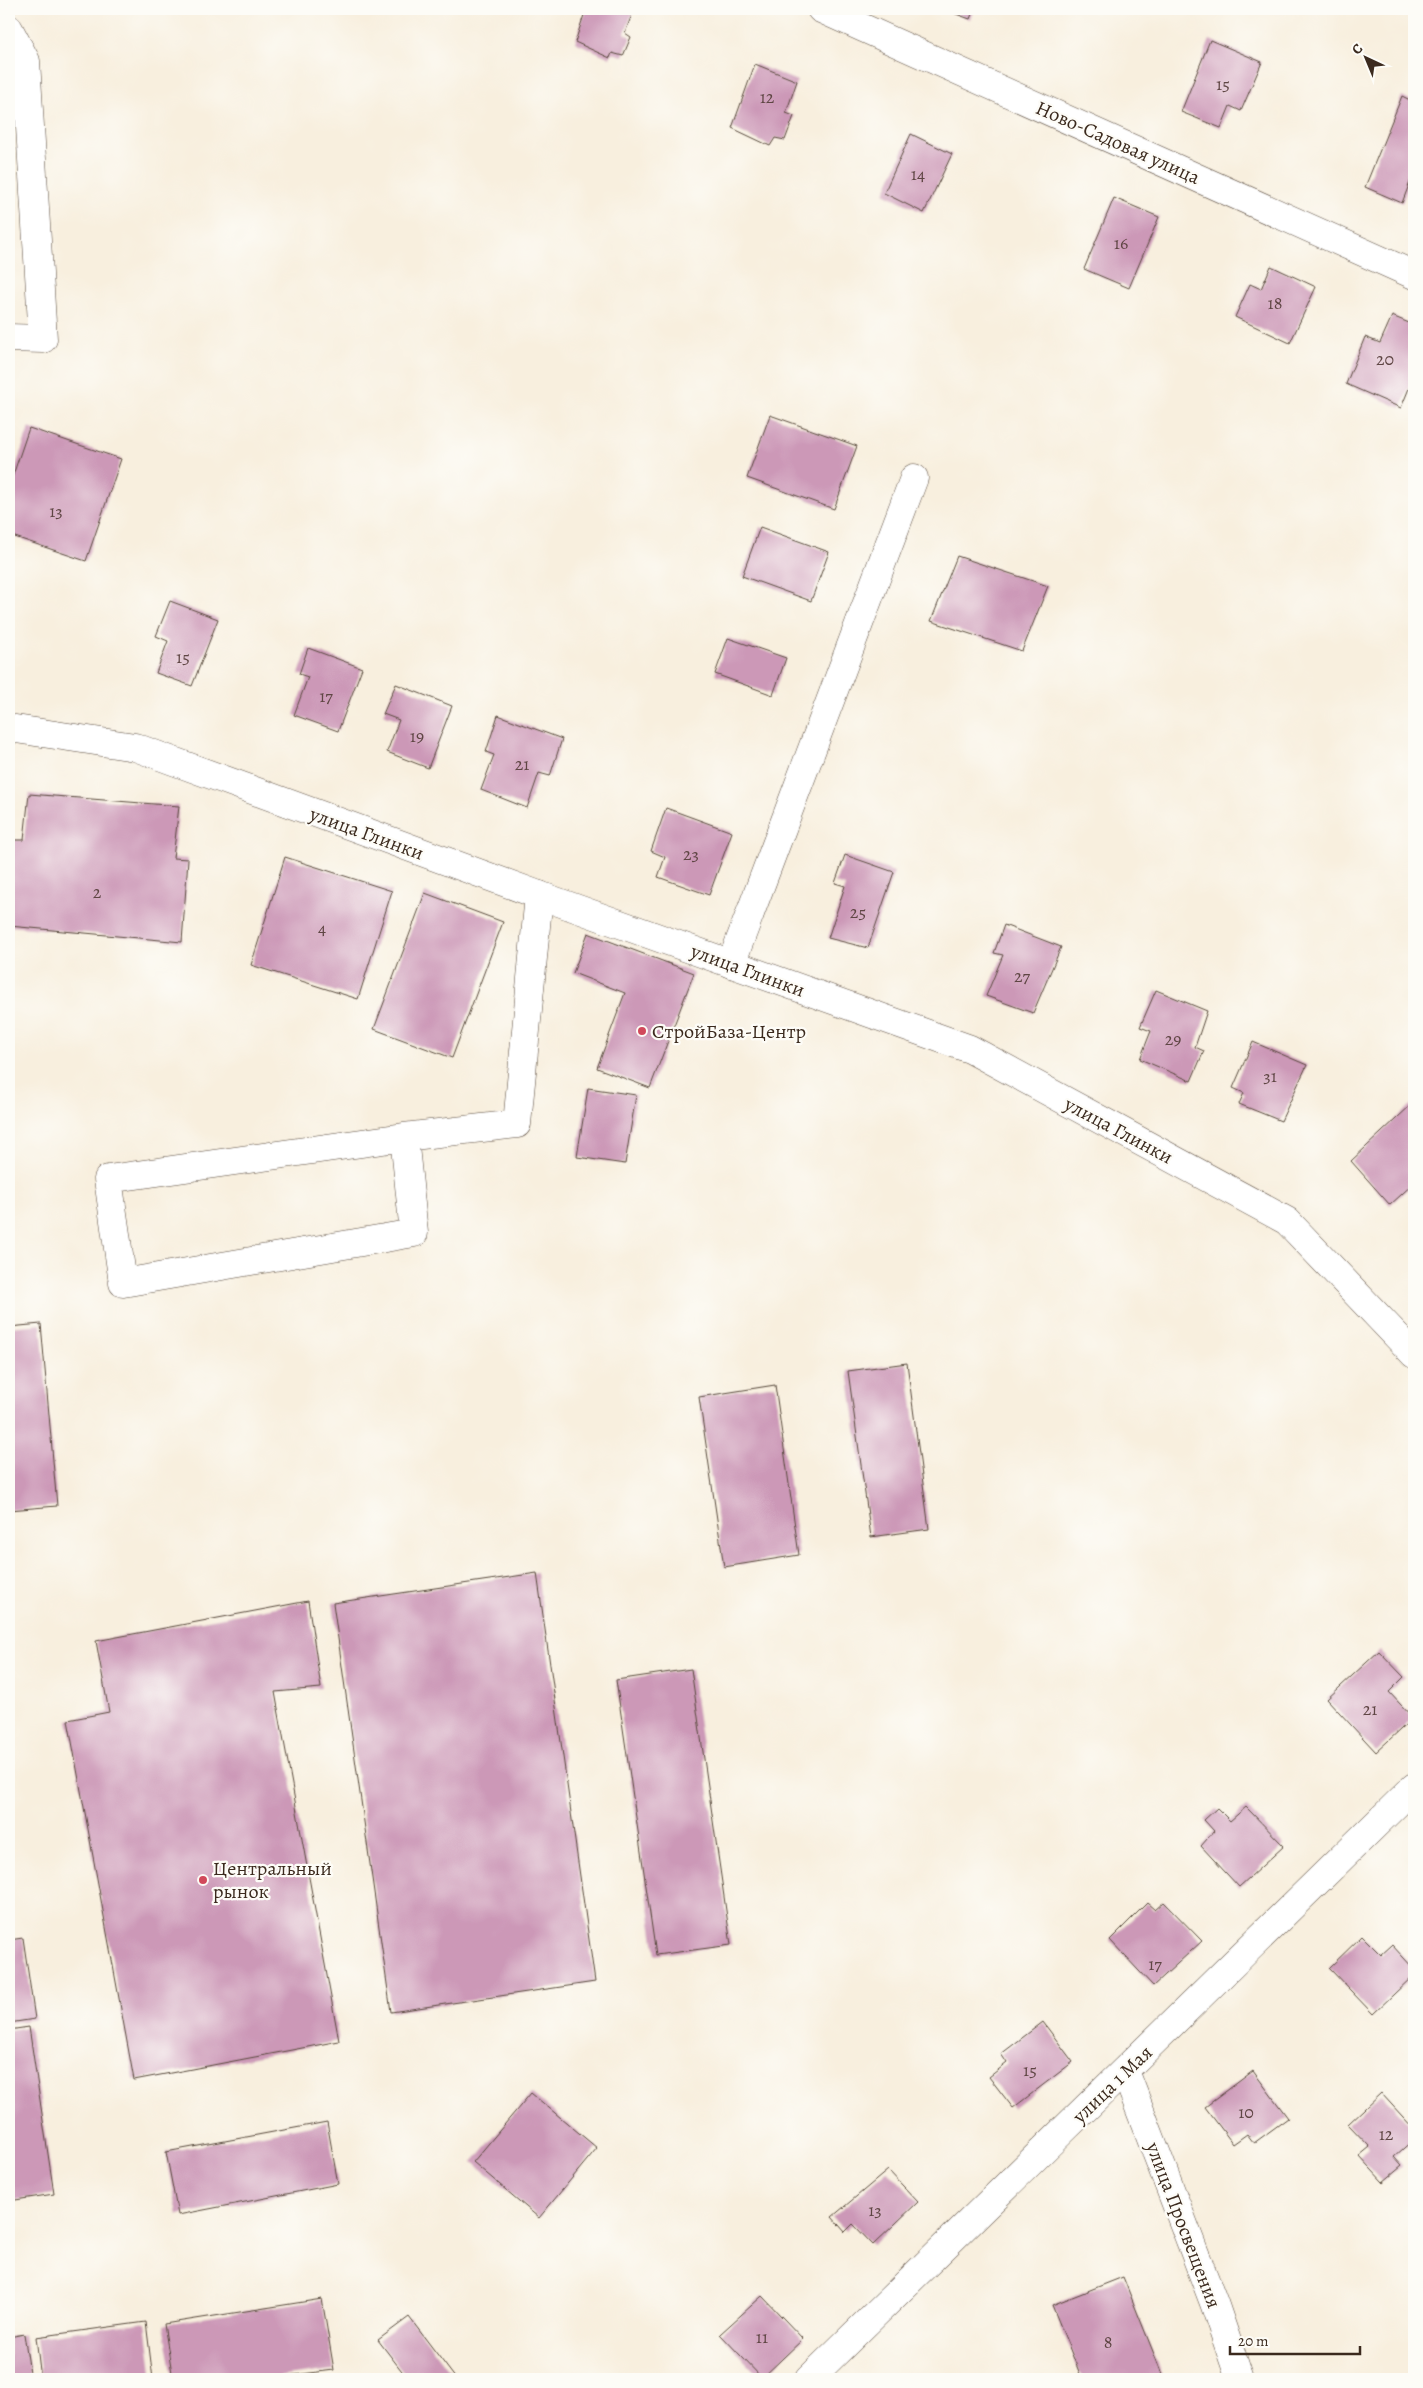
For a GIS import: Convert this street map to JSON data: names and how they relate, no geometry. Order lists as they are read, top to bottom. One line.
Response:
{"streets":{"street":["Ново-Садовая улица","улица Глинки","улица 1 Мая","улица Просвещения"]},"crossings":[["улица 1 Мая","улица Просвещения"]],"places":["СтройБаза-Центр","Центральный рынок"],"house_numbers":["15","12","14","16","18","20","13","15","17","19","21","23","2","25","4","27","29","31","21","17","15","10","12","13","11","8"],"scale_bar":"20 m","north":"top left"}
